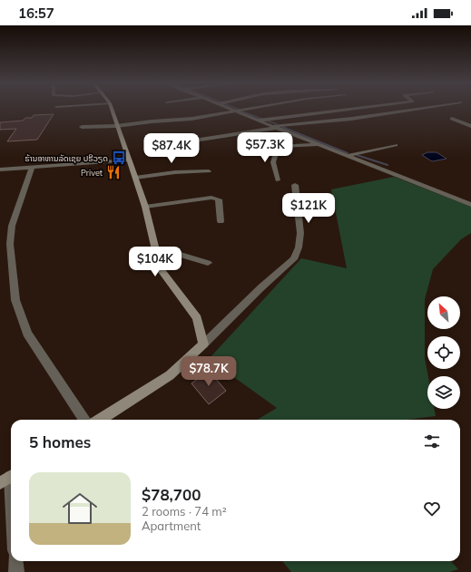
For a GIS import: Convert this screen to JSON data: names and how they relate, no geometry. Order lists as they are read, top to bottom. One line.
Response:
{"places":{"bus stop":["ຮ້ານອາຫານລັດເຊຍ ປຣີວຽດ"],"restaurant":["Privet"]},"north":"top left","page":{"status":"16:57","price":["$57.3K","$87.4K","$121K","$104K","$78.7K"],"heading":"5 homes","list":[{"name":"$78,700","note":"2 rooms · 74 m² · Apartment"}]}}
